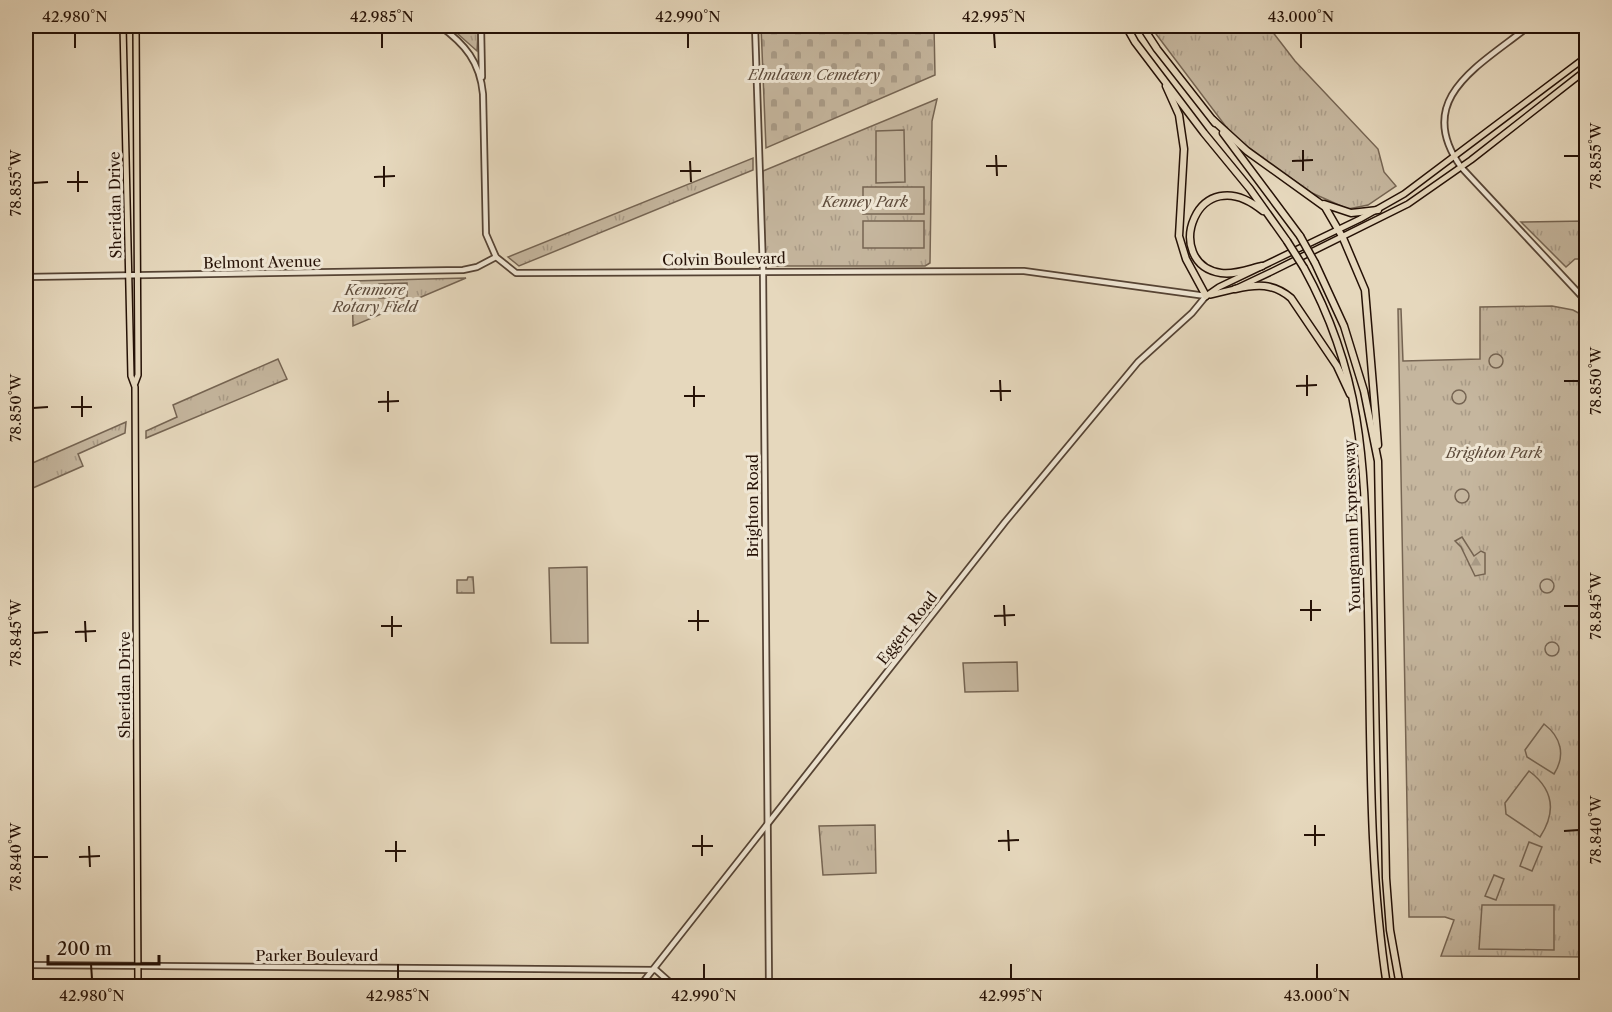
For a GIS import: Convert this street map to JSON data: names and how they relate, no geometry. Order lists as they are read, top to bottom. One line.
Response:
{"streets":{"highway":["Youngmann Expressway"],"main road":["Sheridan Drive"],"street":["Colvin Boulevard","Belmont Avenue","Brighton Road","Eggert Road","Parker Boulevard"]},"crossings":[["Sheridan Drive","Belmont Avenue"],["Sheridan Drive","Parker Boulevard"],["Colvin Boulevard","Belmont Avenue"],["Colvin Boulevard","Brighton Road"],["Colvin Boulevard","Eggert Road"],["Brighton Road","Eggert Road"],["Eggert Road","Parker Boulevard"]],"parks":["Elmlawn Cemetery","Kenney Park","Kenmore Rotary Field","Brighton Park"],"scale_bar":"200 m","coordinates":["42.980°N","42.985°N","42.990°N","42.995°N","43.000°N","78.855°W","78.850°W","78.845°W","78.840°W"]}
